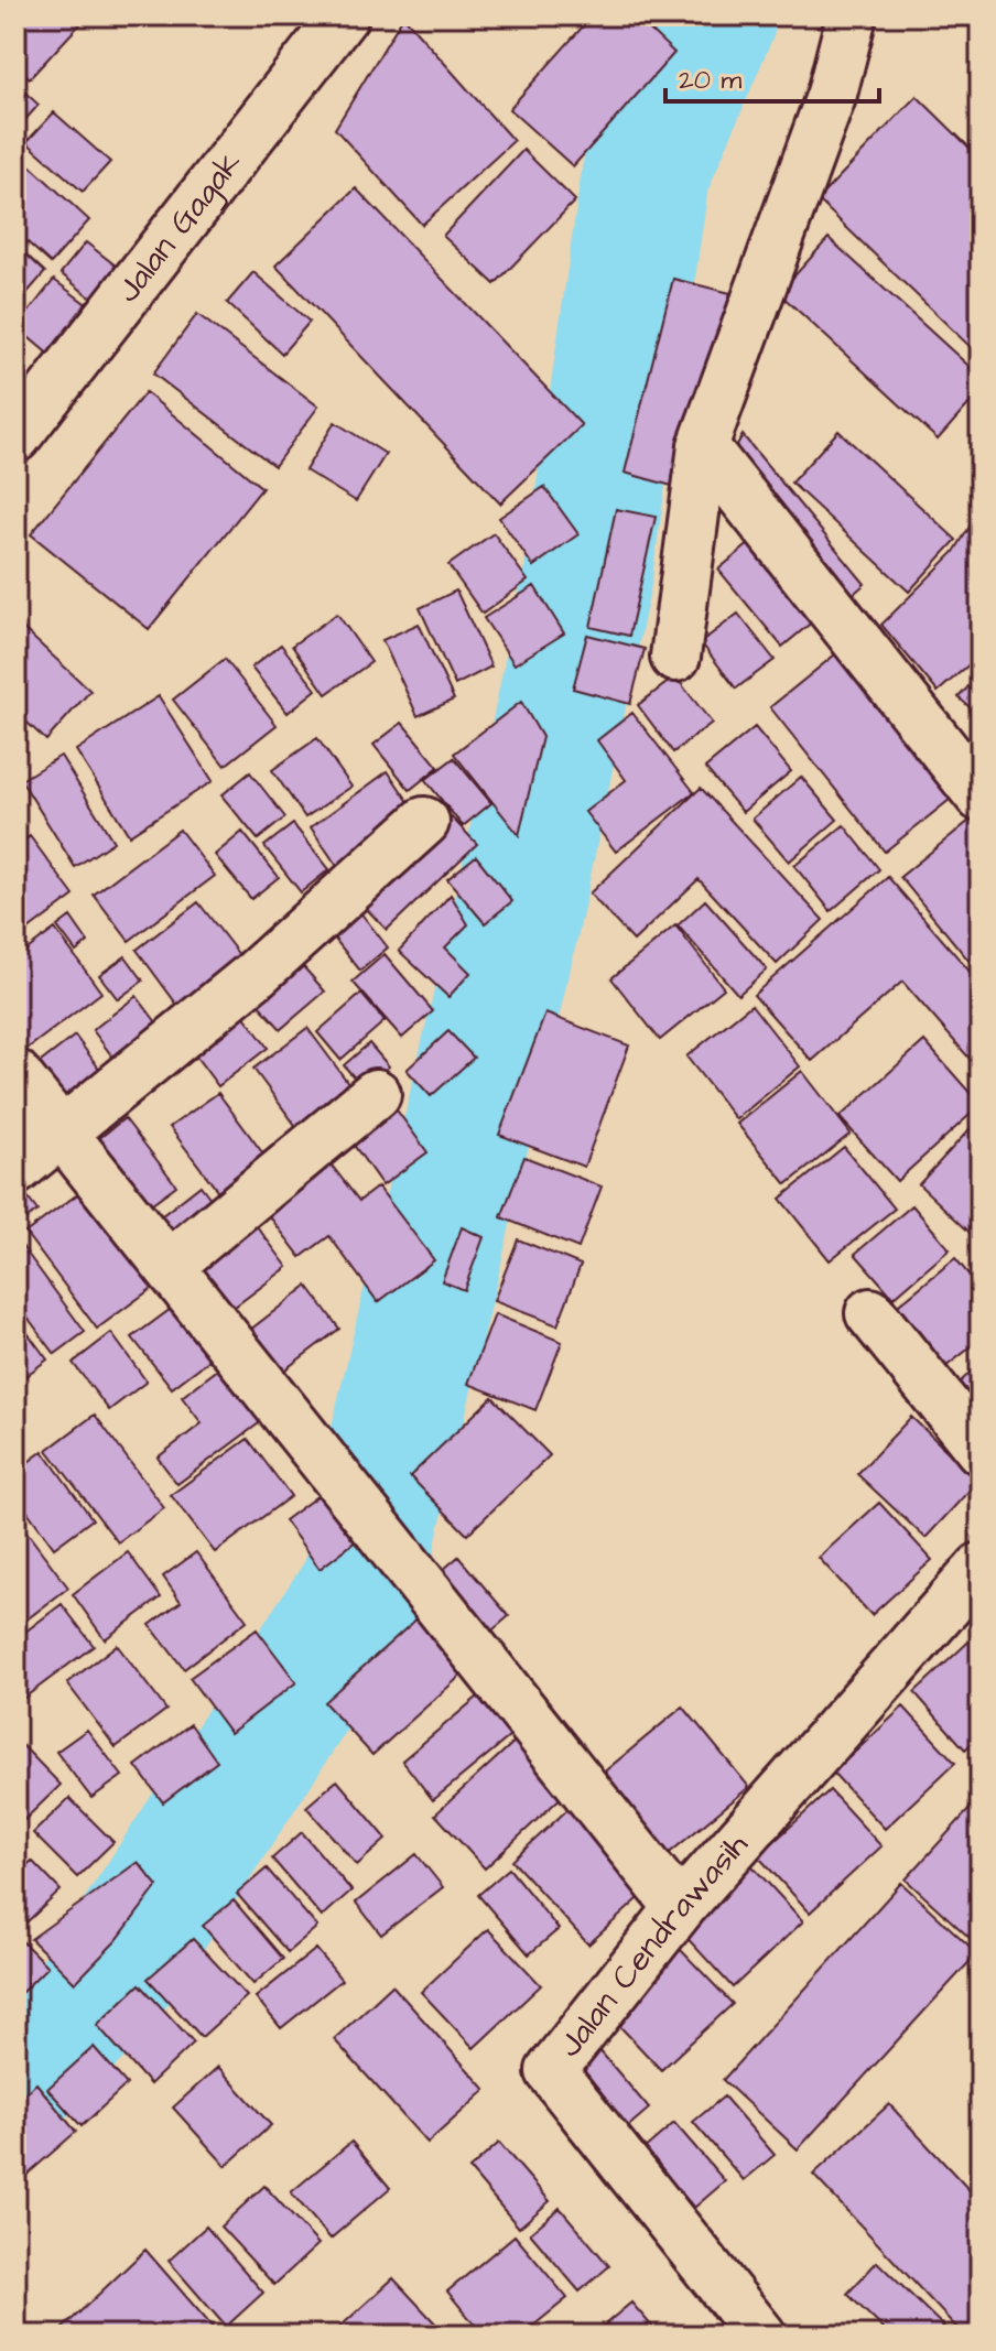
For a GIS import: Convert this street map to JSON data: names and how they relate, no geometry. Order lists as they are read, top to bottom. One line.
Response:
{"streets":{"street":["Jalan Gagak","Jalan Cendrawasih"]},"scale_bar":"20 m"}
